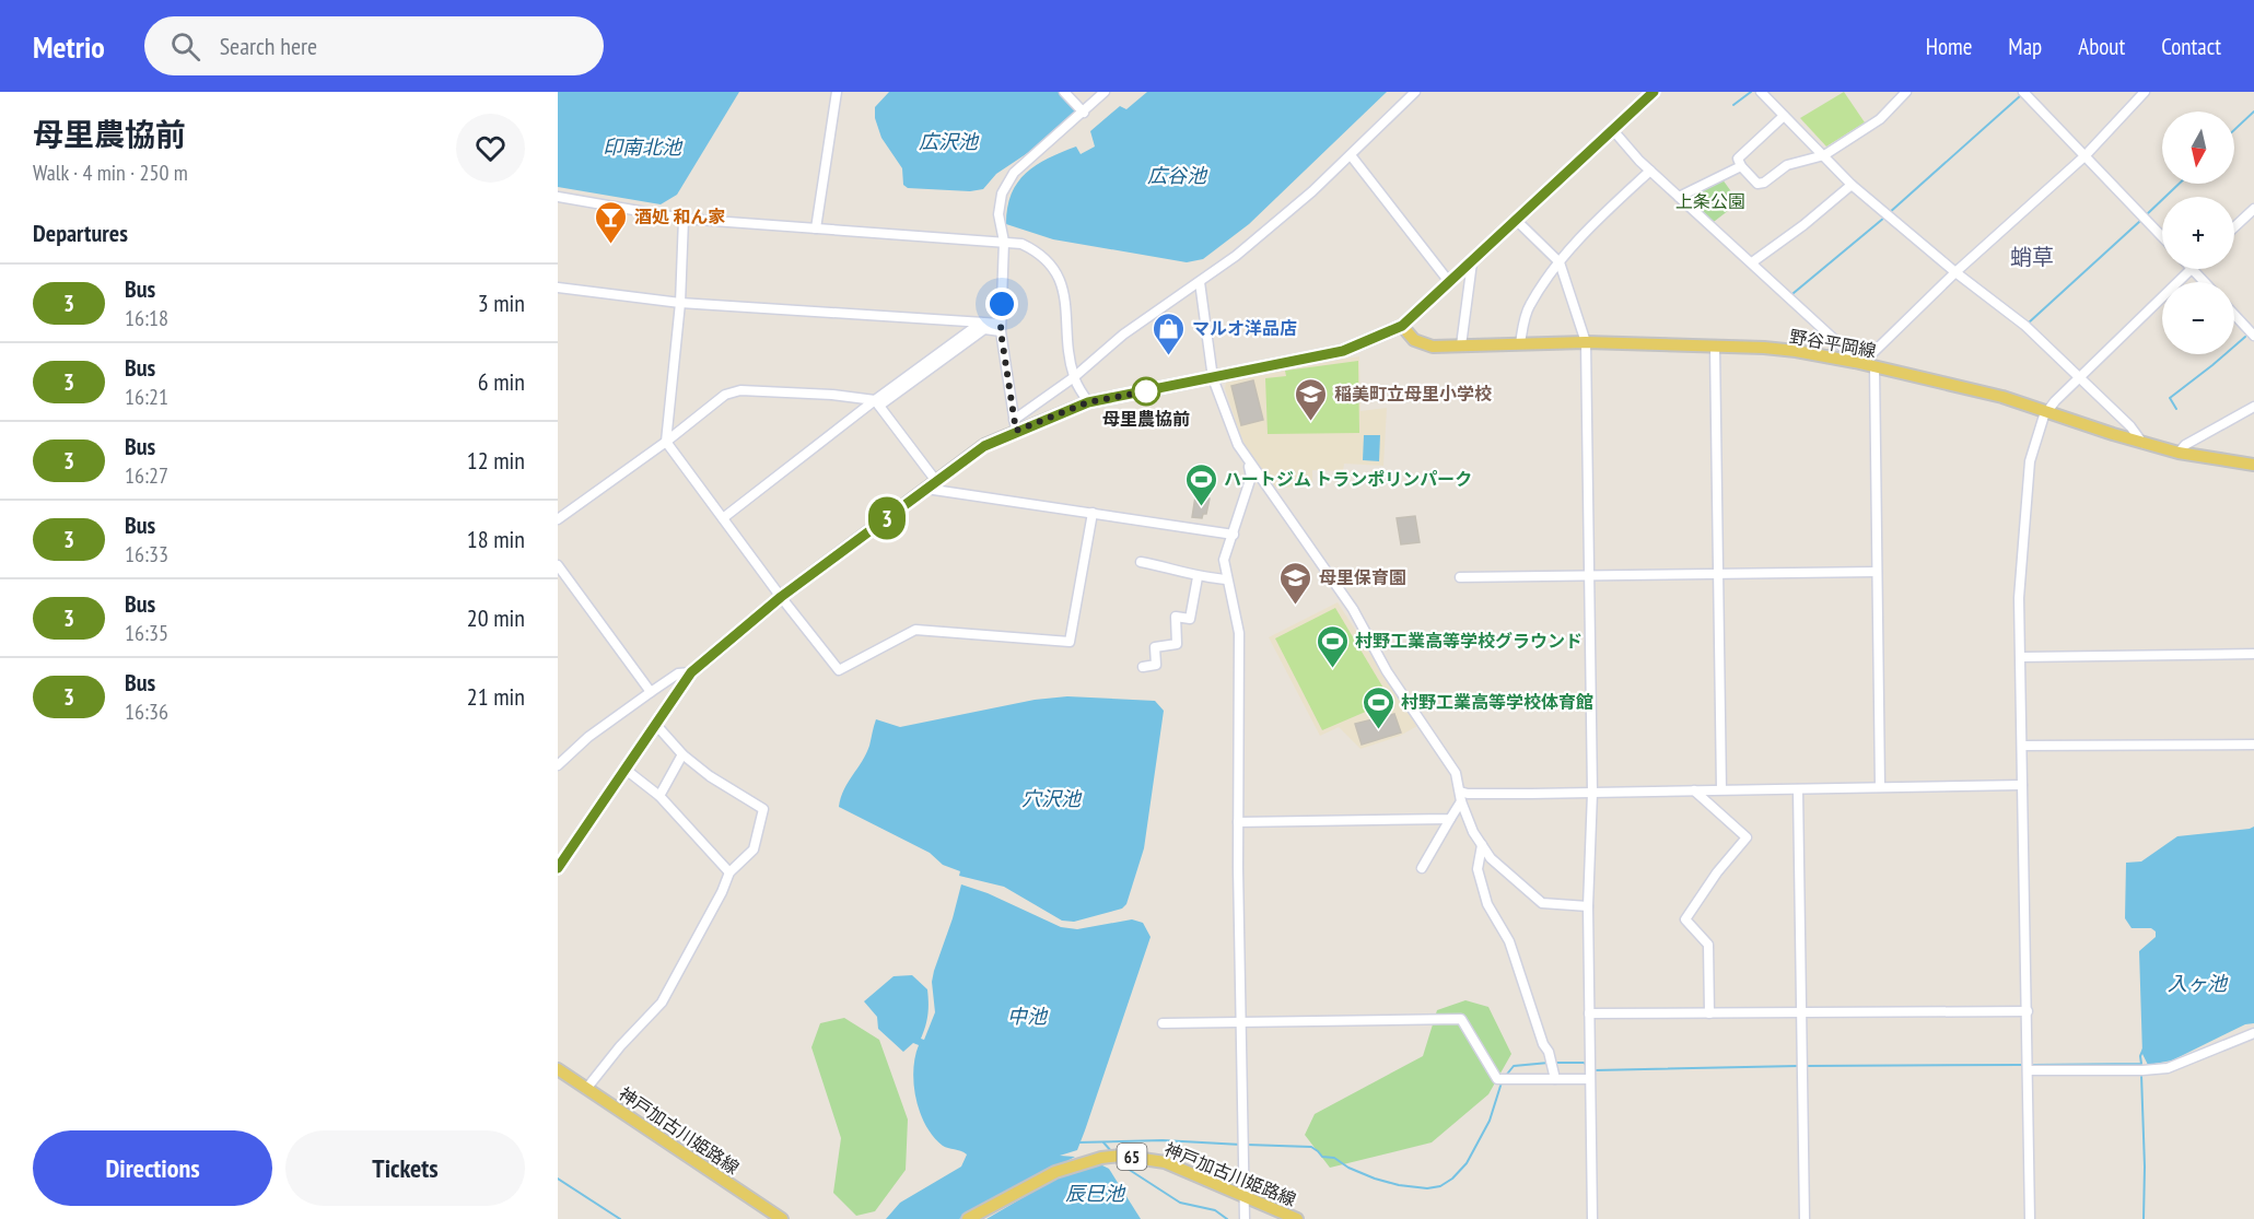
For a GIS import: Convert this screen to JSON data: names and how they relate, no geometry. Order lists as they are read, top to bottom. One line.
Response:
{"streets":{"main road":["野谷平岡線","神戸加古川姫路線","65"]},"districts":["蛸草"],"water":["広沢池","印南北池","広谷池","穴沢池","入ヶ池","中池","辰巳池"],"parks":["上条公園"],"places":{"bar":["酒処 和ん家"],"shop":["マルオ洋品店"],"other":["母里農協前"],"school or university":["稲美町立母里小学校","母里保育園"],"sports":["ハートジム トランポリンパーク","村野工業高等学校グラウンド","村野工業高等学校体育館"]},"lines":["bus line 3"],"north":"bottom","page":{"header":"Metrio","search":"Search here","nav":["Home","Map","About","Contact"],"heading":[["母里農協前","Walk · 4 min · 250 m"],"Departures"],"on_map":"3","map_buttons":["+","−"],"list":[{"mark":"3","name":"Bus","note":"16:18","value":"3 min"},{"mark":"3","name":"Bus","note":"16:21","value":"6 min"},{"mark":"3","name":"Bus","note":"16:27","value":"12 min"},{"mark":"3","name":"Bus","note":"16:33","value":"18 min"},{"mark":"3","name":"Bus","note":"16:35","value":"20 min"},{"mark":"3","name":"Bus","note":"16:36","value":"21 min"}],"buttons":["Directions","Tickets"]}}
